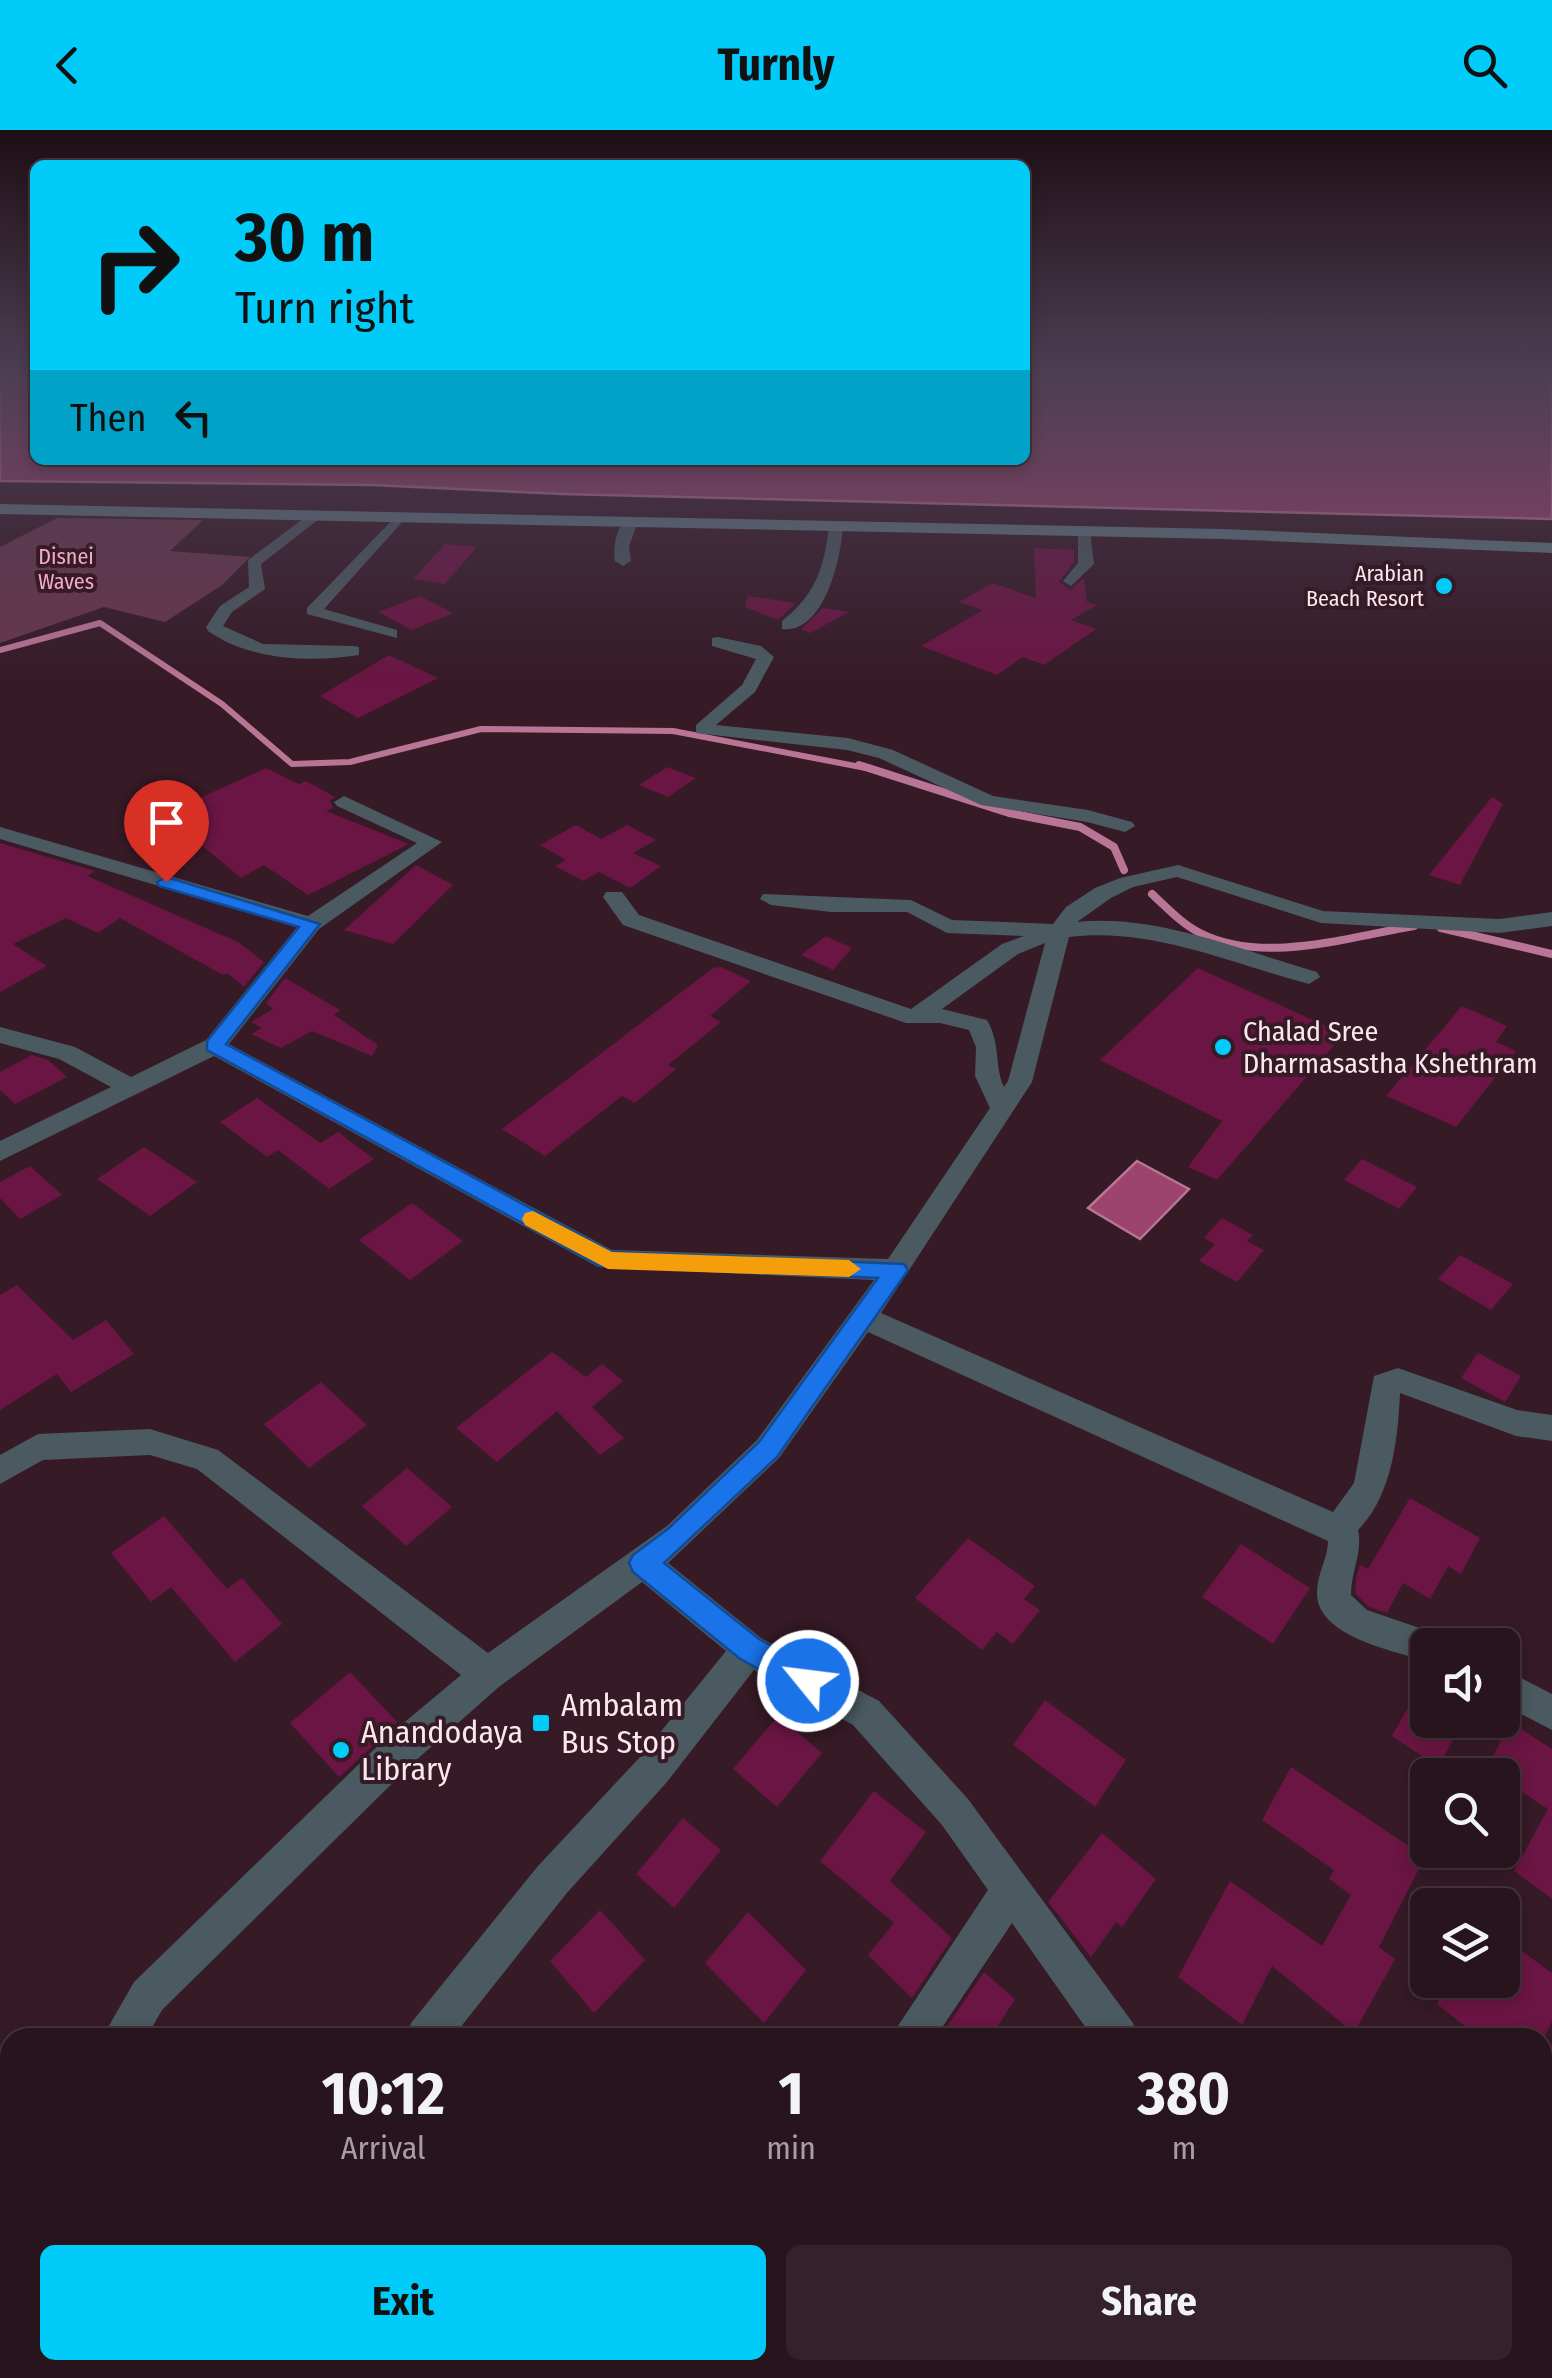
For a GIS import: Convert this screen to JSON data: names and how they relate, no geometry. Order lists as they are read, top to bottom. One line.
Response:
{"parks":["Disnei Waves"],"places":{"other":["Arabian Beach Resort","Chalad Sree Dharmasastha Kshethram","Anandodaya Library"],"transit":["Ambalam Bus Stop"]},"page":{"header":"Turnly","turn":["30 m","Turn right"],"then":"Then","eta":["10:12","Arrival","1","min","380","m"],"buttons":["Exit","Share"]}}
